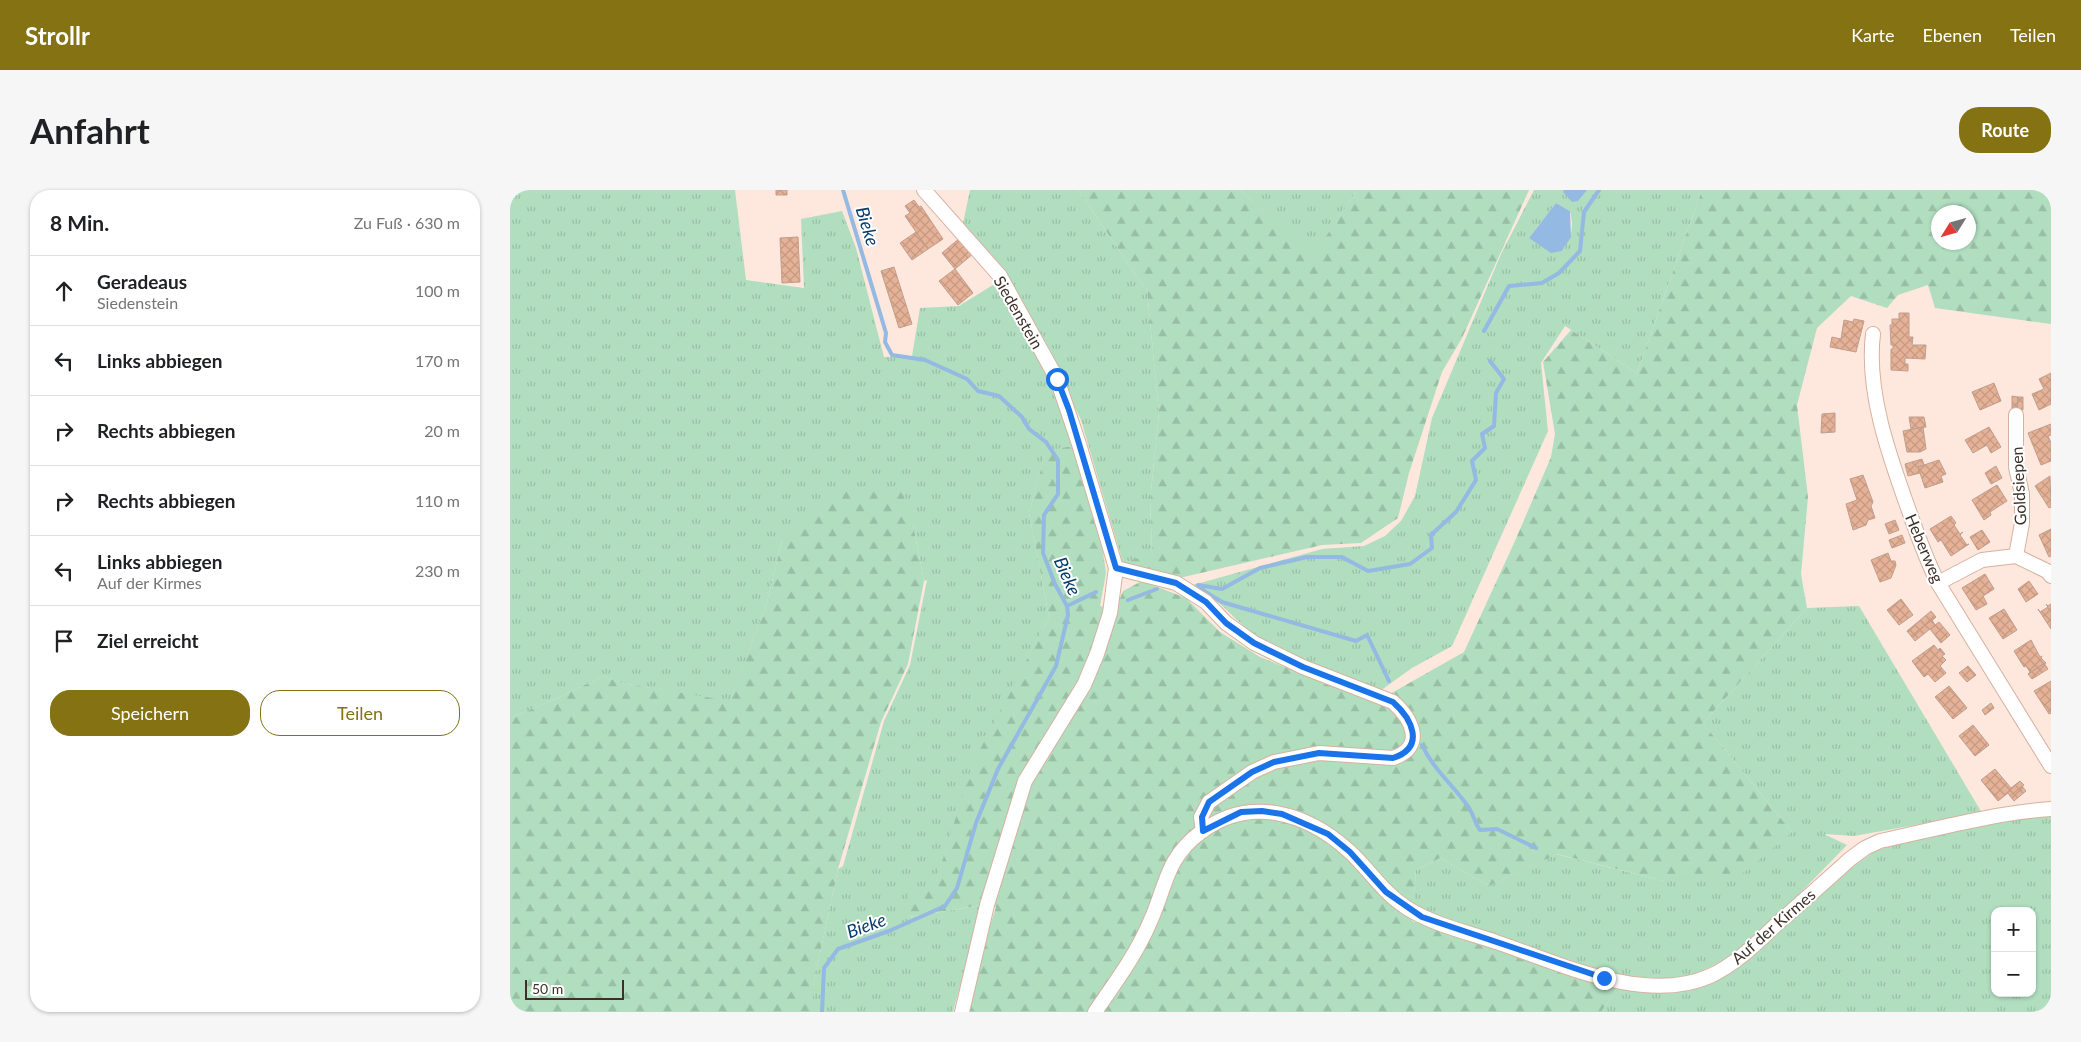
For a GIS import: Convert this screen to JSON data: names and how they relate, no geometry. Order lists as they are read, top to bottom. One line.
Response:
{"streets":{"street":["Siedenstein","Goldsiepen","Heberweg","Auf der Kirmes"]},"water":["Bieke"],"scale_bar":"50 m","north":"bottom left","page":{"header":"Strollr","nav":["Karte","Ebenen","Teilen"],"buttons":["Route",["Speichern","Teilen"]],"title":"Anfahrt","heading":["8 Min.","Zu Fuß · 630 m"],"list":[["Geradeaus","Siedenstein","100 m"],["Links abbiegen","170 m"],["Rechts abbiegen","20 m"],["Rechts abbiegen","110 m"],["Links abbiegen","Auf der Kirmes","230 m"],"Ziel erreicht"],"map_buttons":["+","−"],"scale":"50 m"}}
